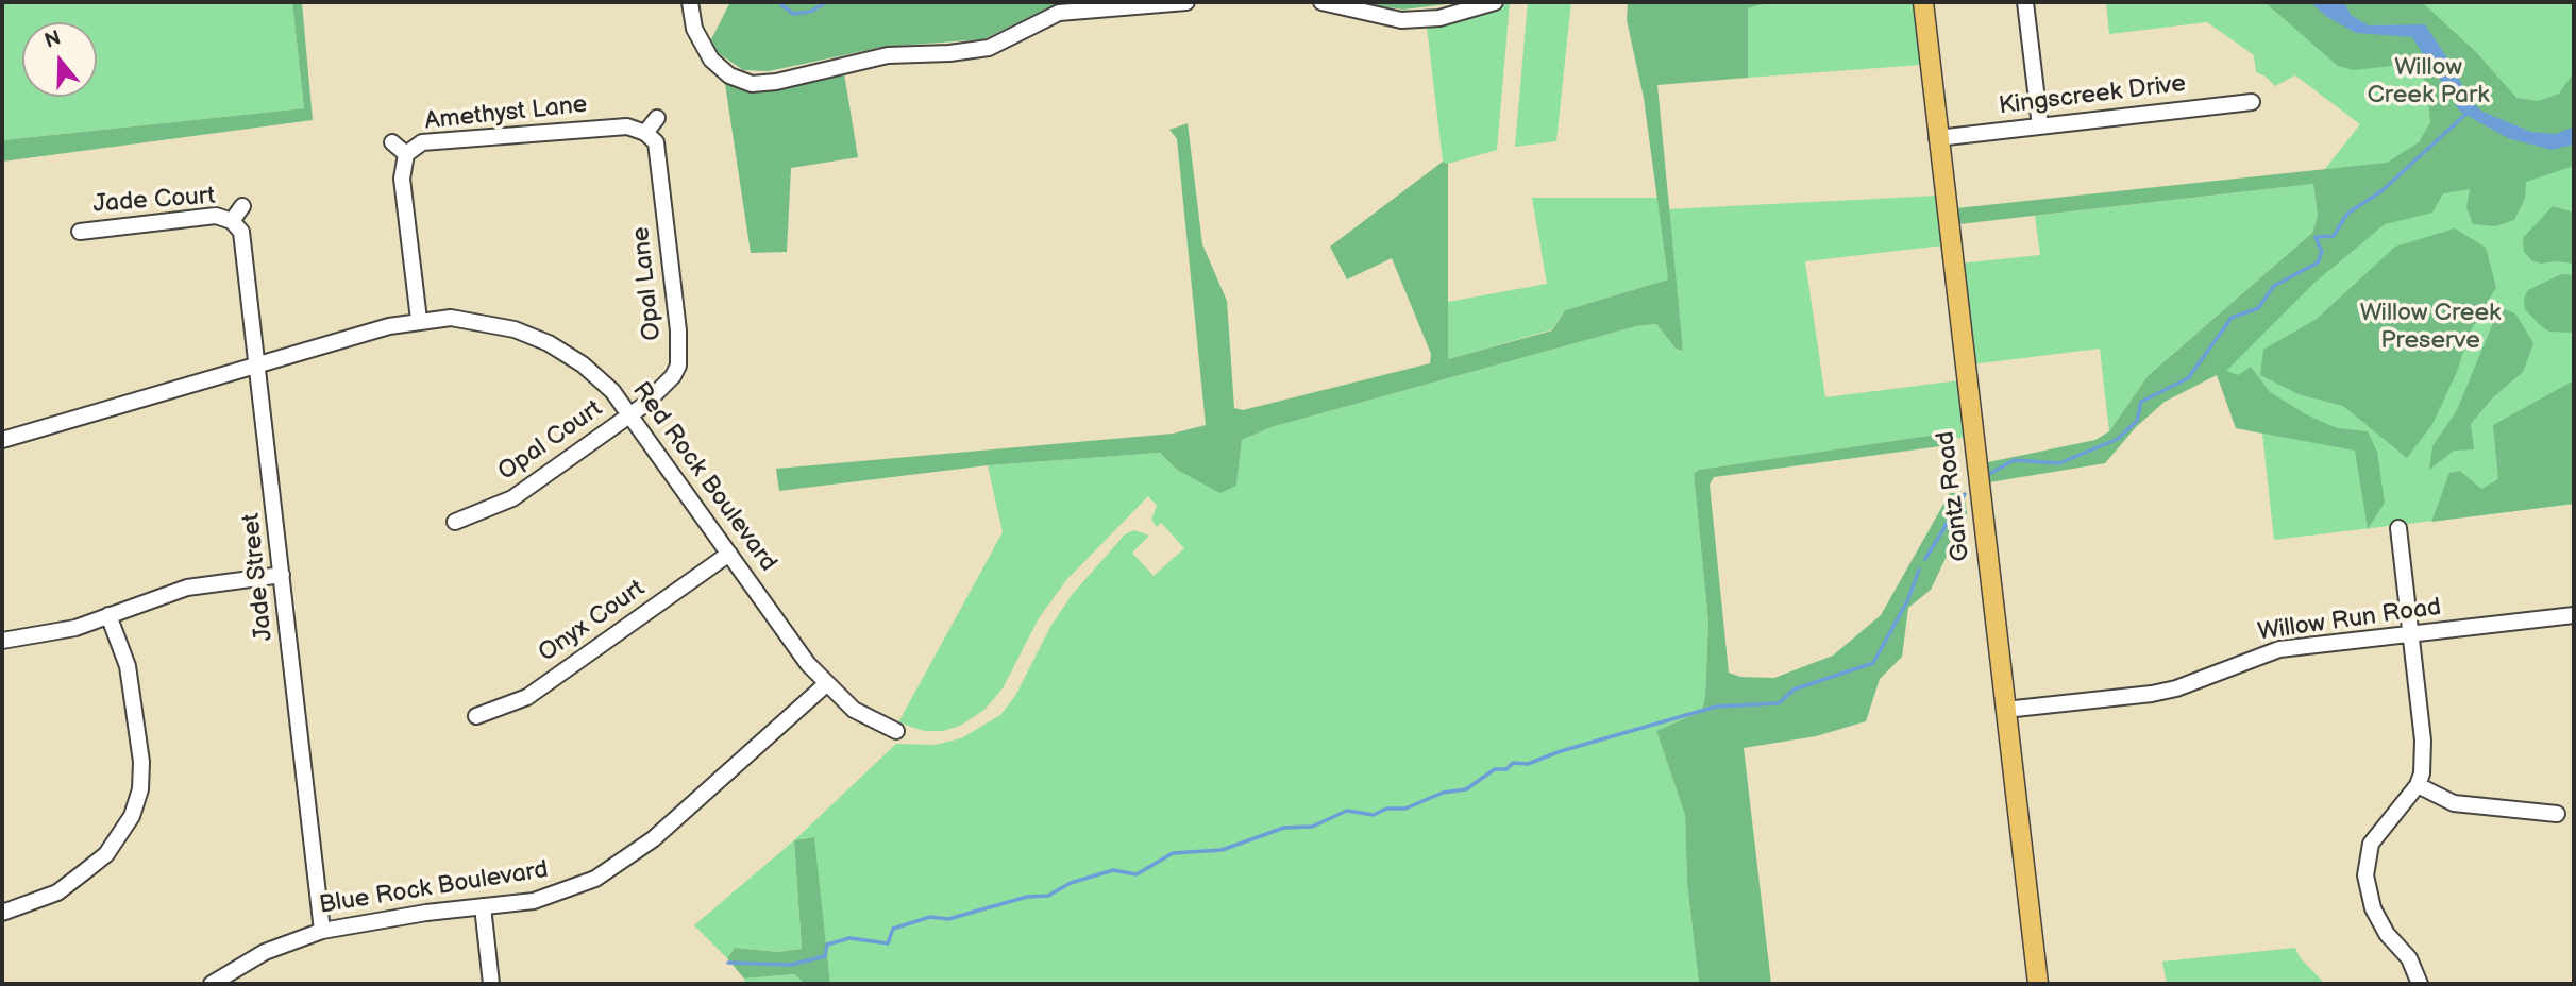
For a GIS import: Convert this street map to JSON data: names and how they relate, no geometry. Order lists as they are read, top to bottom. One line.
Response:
{"streets":{"main road":["Gantz Road"],"street":["Kingscreek Drive","Amethyst Lane","Jade Court","Opal Lane","Opal Court","Red Rock Boulevard","Jade Street","Willow Run Road","Onyx Court","Blue Rock Boulevard"]},"crossings":[["Kingscreek Drive","Gantz Road"],["Amethyst Lane","Opal Lane"],["Amethyst Lane","Red Rock Boulevard"],["Jade Court","Jade Street"],["Opal Lane","Opal Court"],["Opal Lane","Red Rock Boulevard"],["Opal Court","Red Rock Boulevard"],["Red Rock Boulevard","Jade Street"],["Red Rock Boulevard","Onyx Court"],["Red Rock Boulevard","Blue Rock Boulevard"],["Gantz Road","Willow Run Road"],["Jade Street","Blue Rock Boulevard"]],"parks":["Willow Creek Park","Willow Creek Preserve"],"north":"top"}
